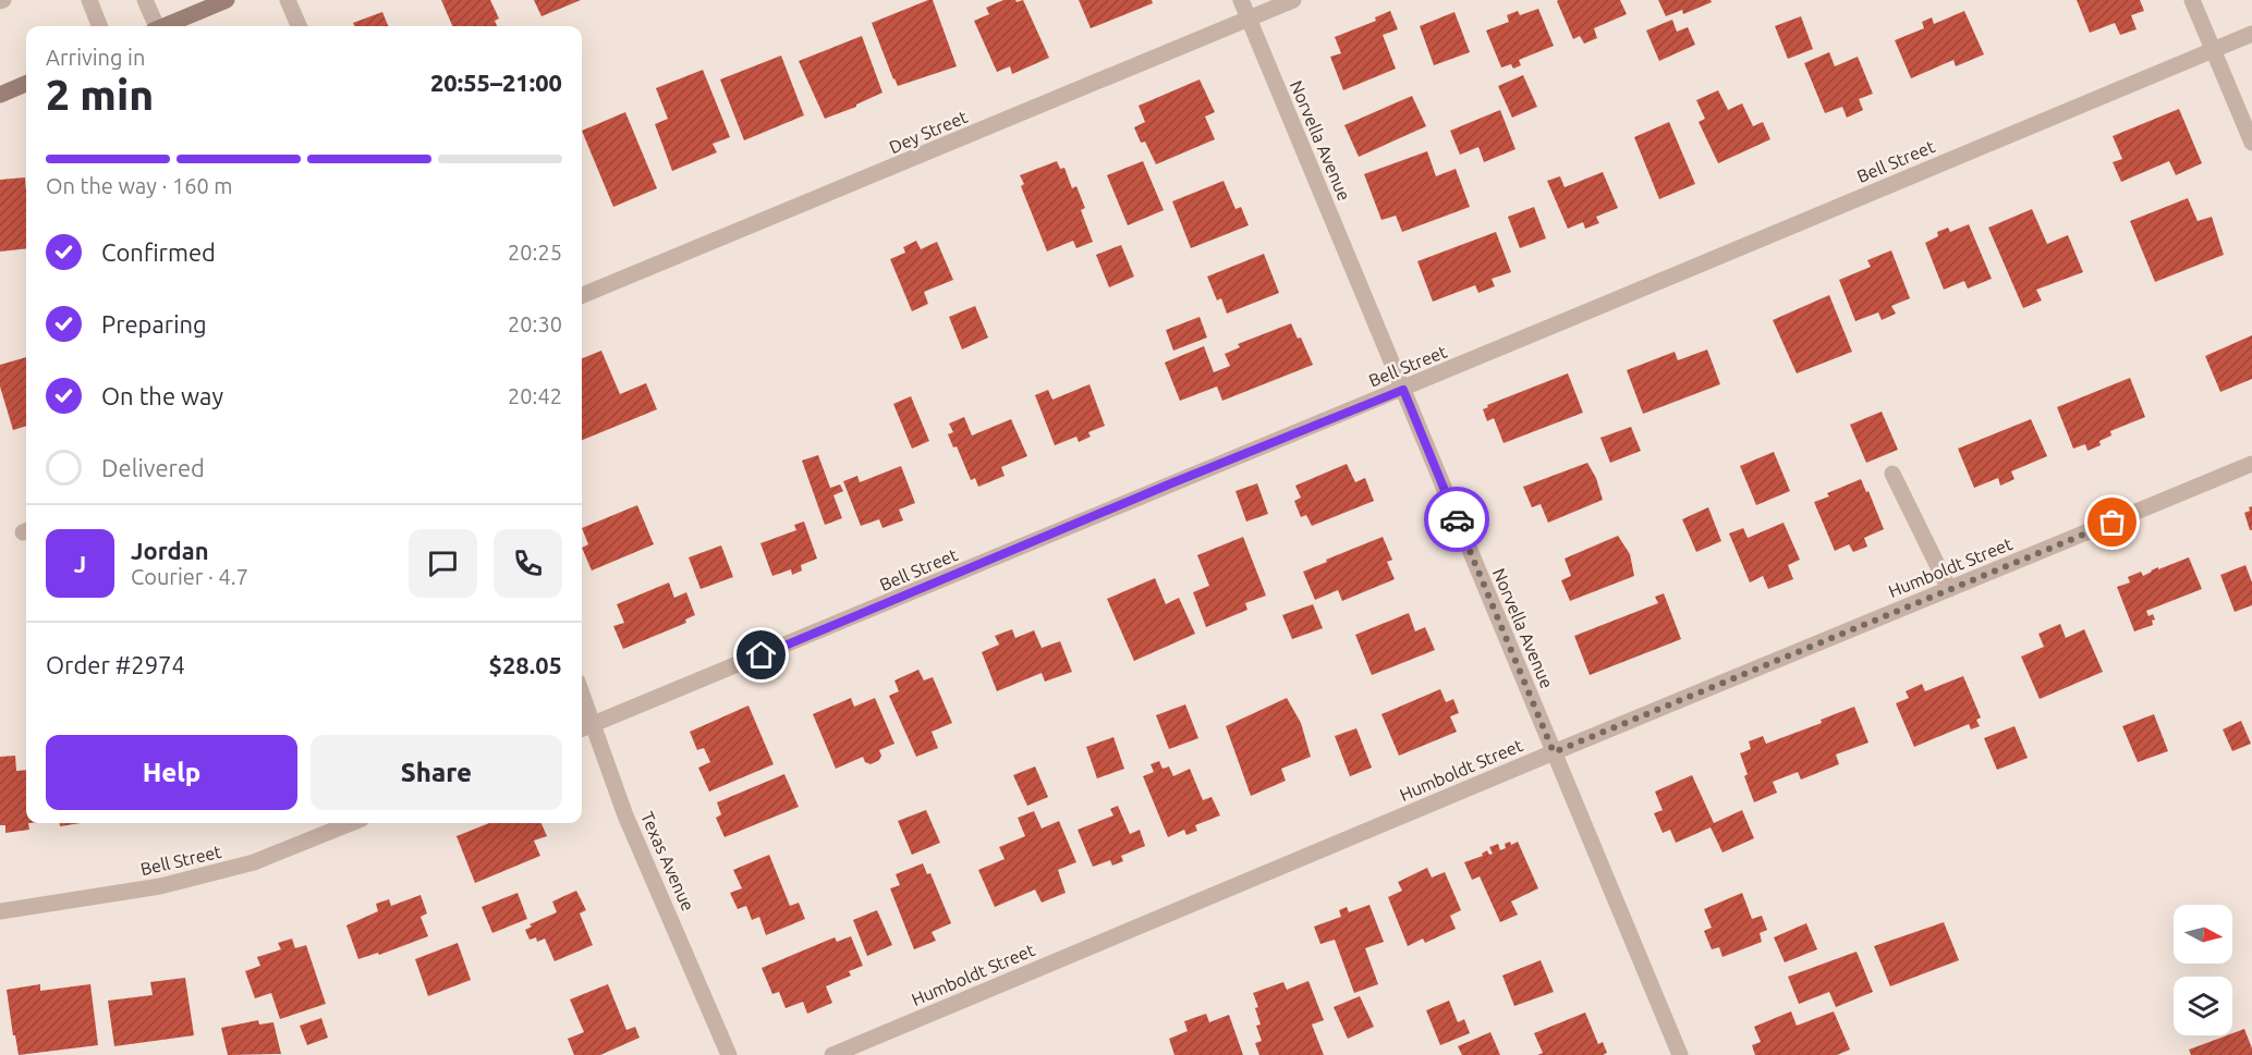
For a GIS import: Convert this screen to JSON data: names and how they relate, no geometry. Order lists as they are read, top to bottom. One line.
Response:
{"streets":{"street":["Dey Street","Norvella Avenue","Bell Street","Humboldt Street","Texas Avenue"]},"crossings":[["Dey Street","Norvella Avenue"],["Norvella Avenue","Bell Street"],["Norvella Avenue","Humboldt Street"],["Bell Street","Texas Avenue"]],"north":"right","page":{"heading":["2 min","Arriving in","20:55–21:00"],"panel":["Jordan","Courier · 4.7","Order #2974","$28.05"],"bar":"On the way · 160 m","list":[["Confirmed","20:25"],["Preparing","20:30"],["On the way","20:42"],"Delivered"],"round":"J","buttons":["Help","Share"]}}
